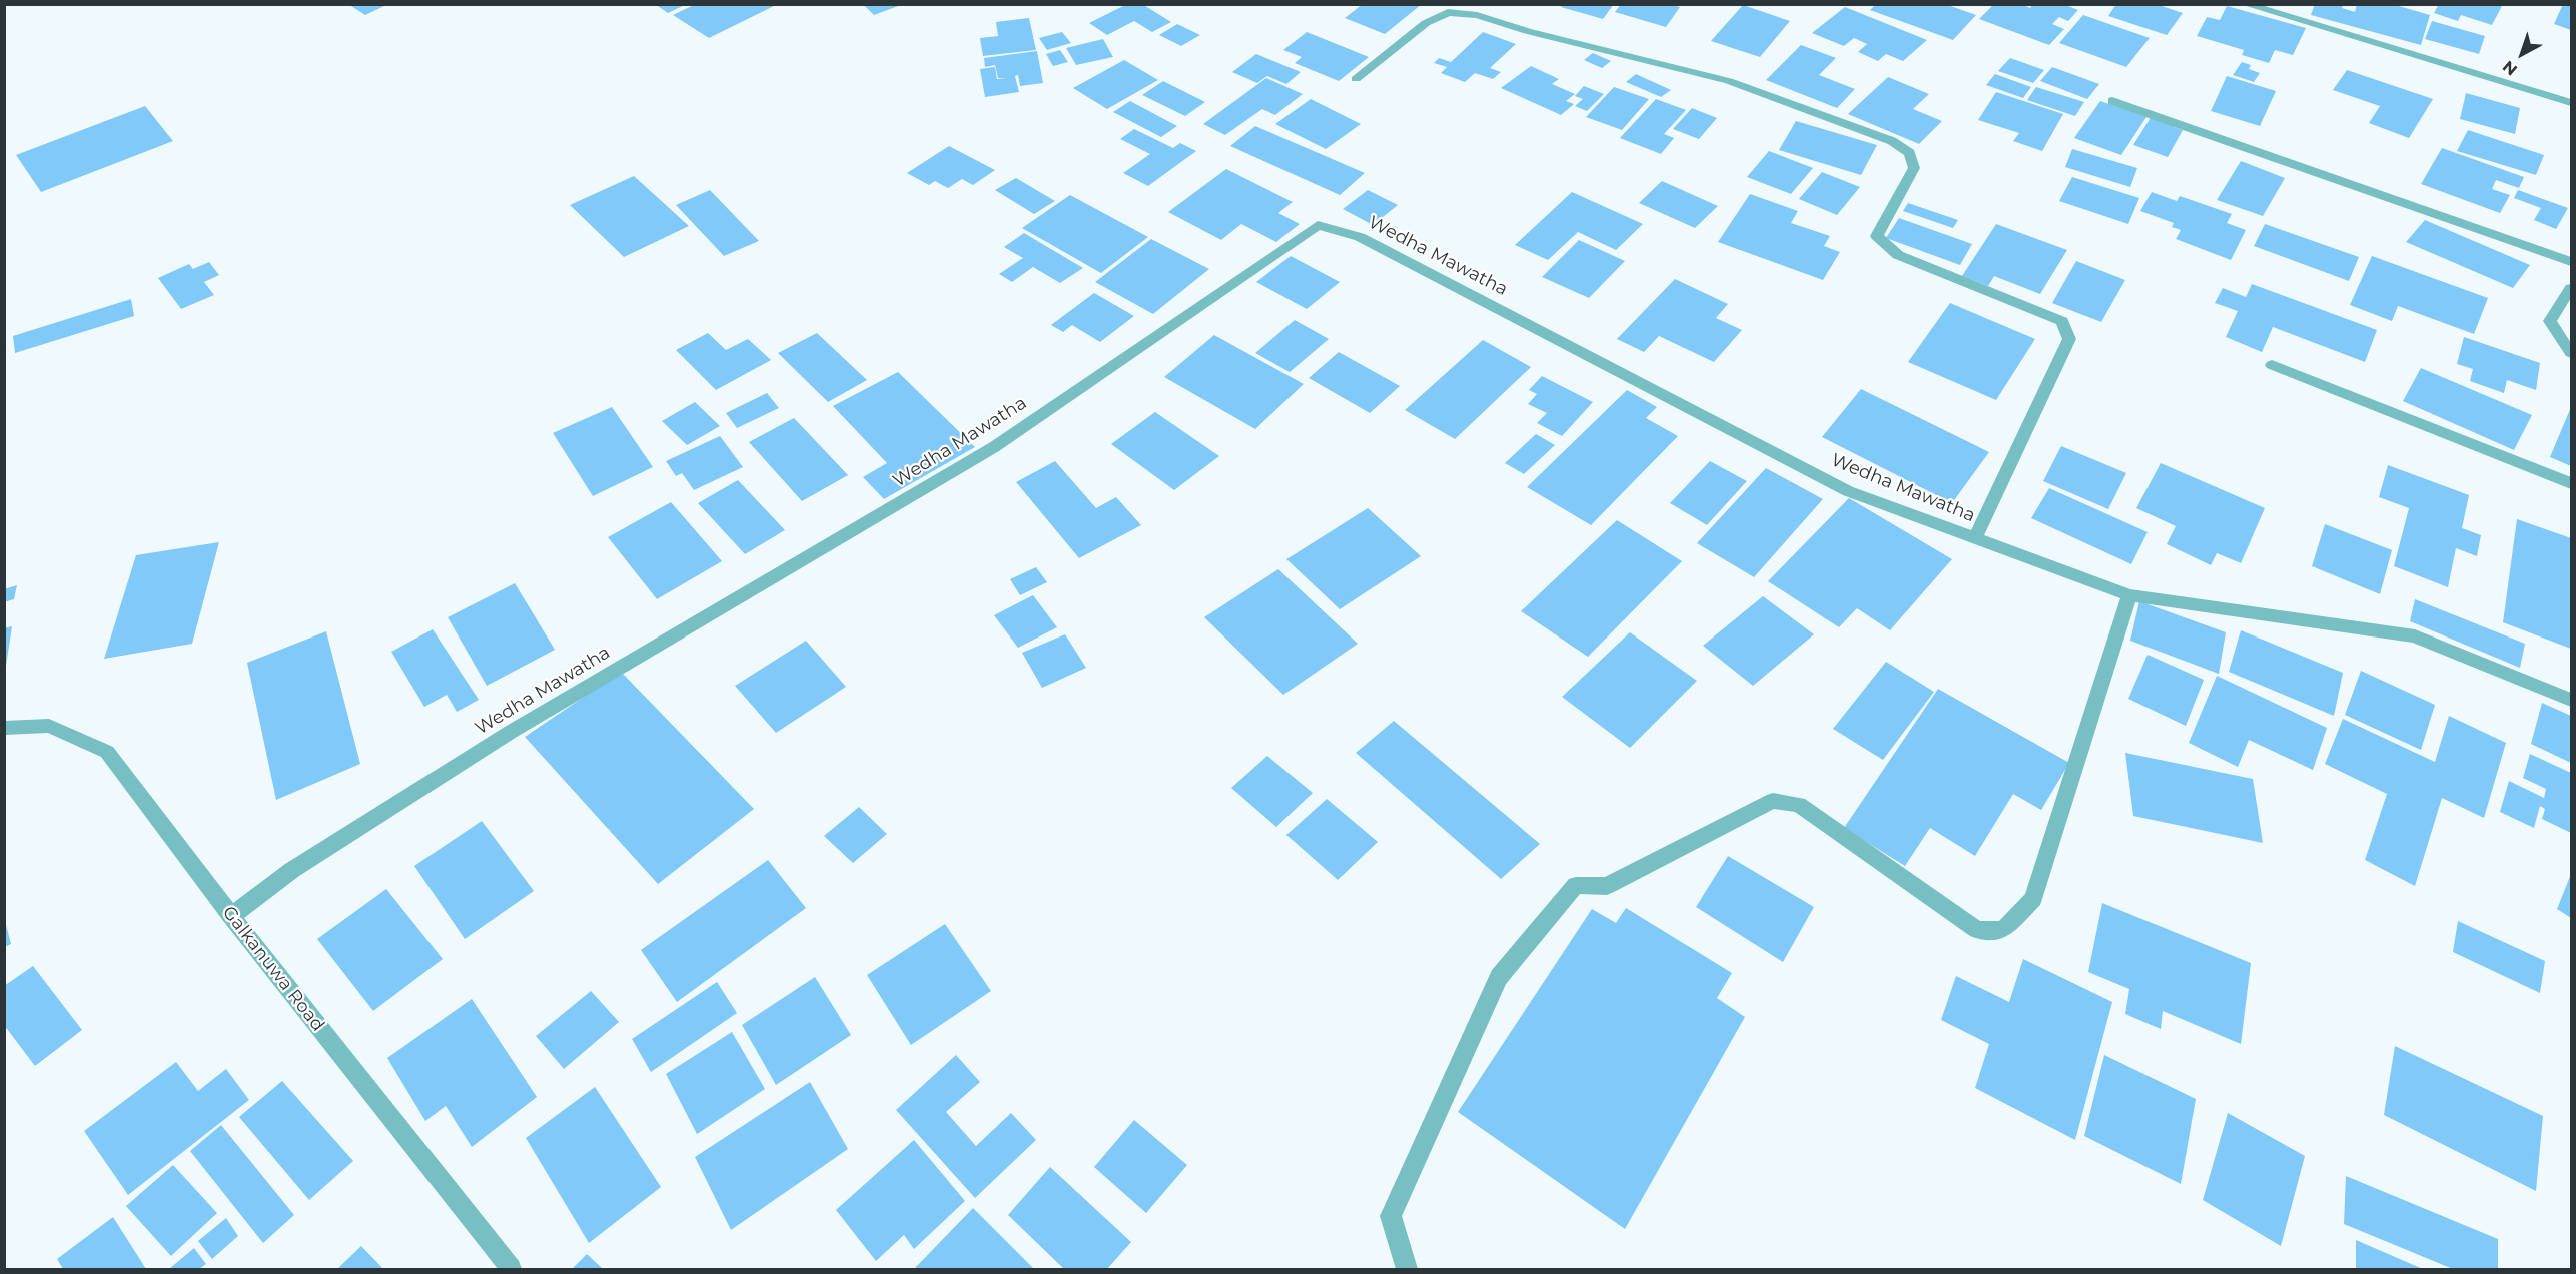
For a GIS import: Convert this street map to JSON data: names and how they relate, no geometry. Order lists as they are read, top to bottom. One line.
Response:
{"streets":{"street":["Wedha Mawatha","Galkanuwa Road"]},"crossings":[["Wedha Mawatha","Galkanuwa Road"]],"north":"bottom left"}
